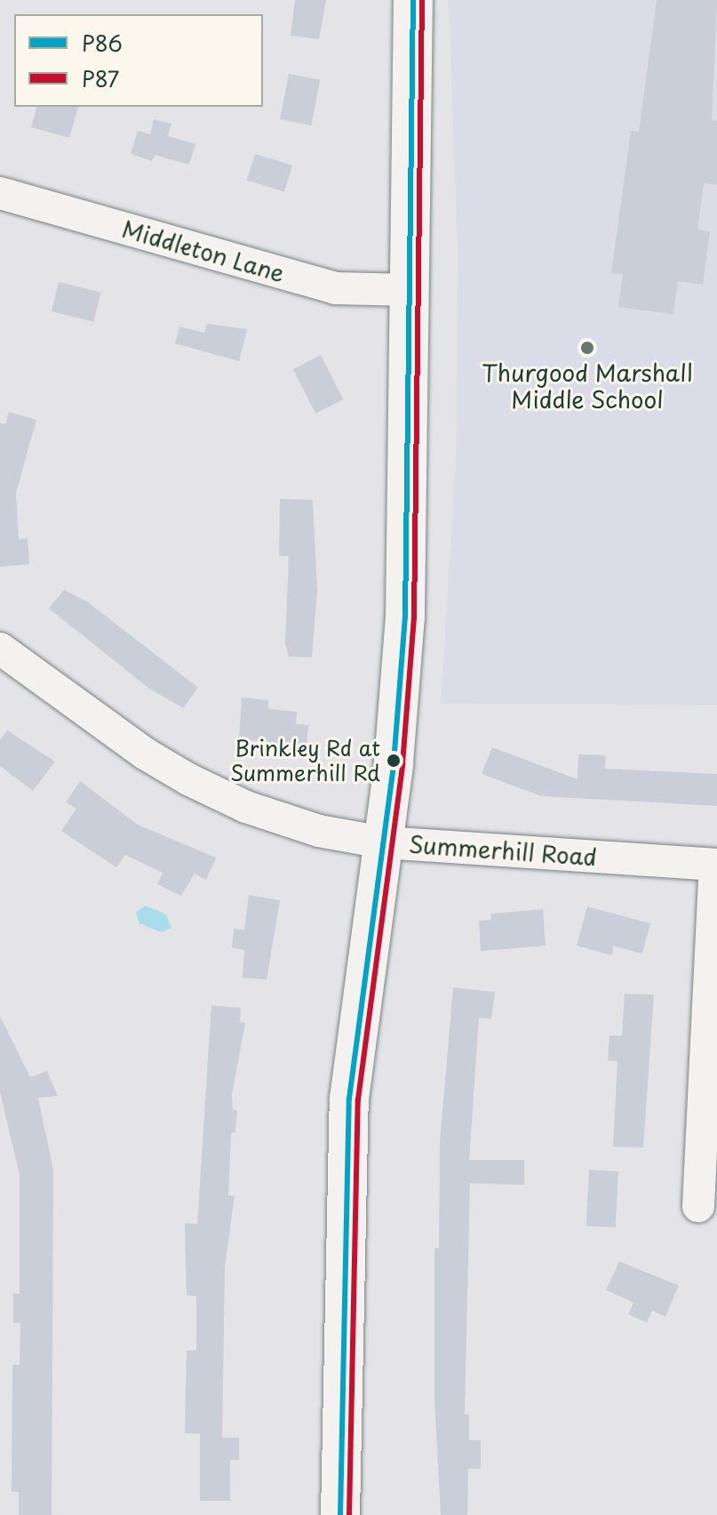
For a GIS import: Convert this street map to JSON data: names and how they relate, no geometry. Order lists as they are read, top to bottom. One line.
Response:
{"streets":{"street":["Middleton Lane","Summerhill Road"]},"places":["Thurgood Marshall Middle School","Brinkley Rd at Summerhill Rd"],"lines":["transit line P86","transit line P87"],"legend":["P86","P87"]}
